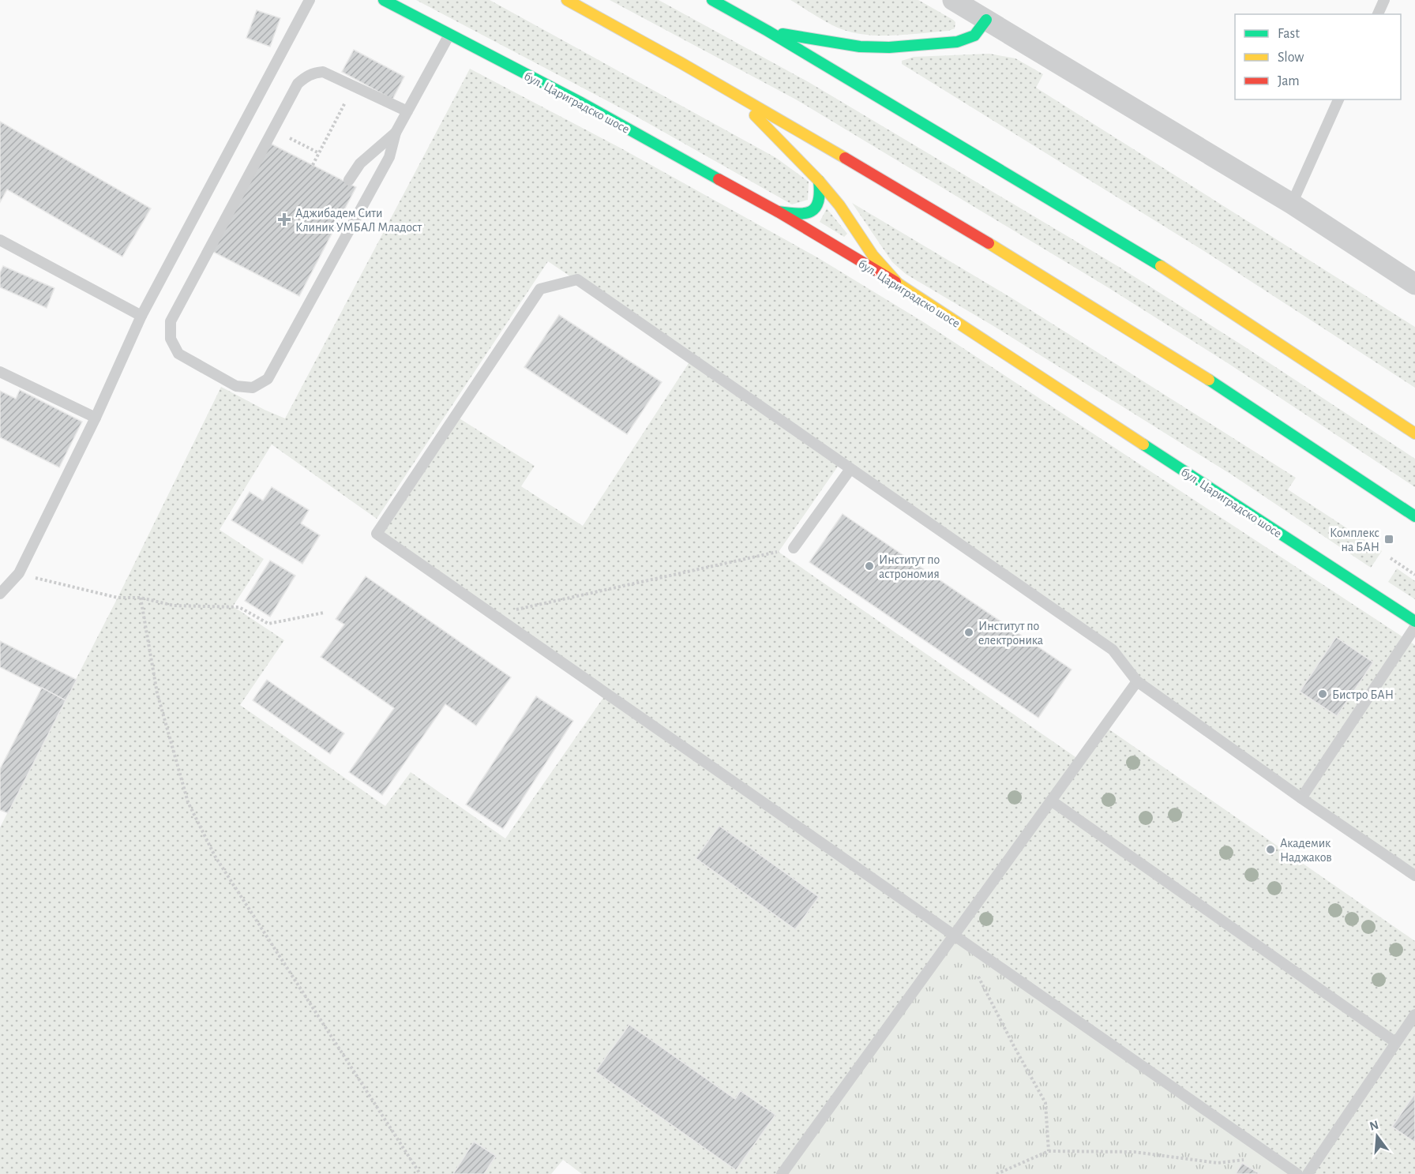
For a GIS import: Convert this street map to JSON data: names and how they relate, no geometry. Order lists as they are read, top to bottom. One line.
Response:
{"streets":{"main road":["бул. Цариградско шосе"]},"places":{"health":["Аджибадем Сити Клиник УМБАЛ Младост"],"transit":["Комплекс на БАН"],"other":["Институт по астрономия","Институт по електроника","Бистро БАН","Академик Наджаков"]},"legend":["Fast","Slow","Jam"],"north":"top"}
